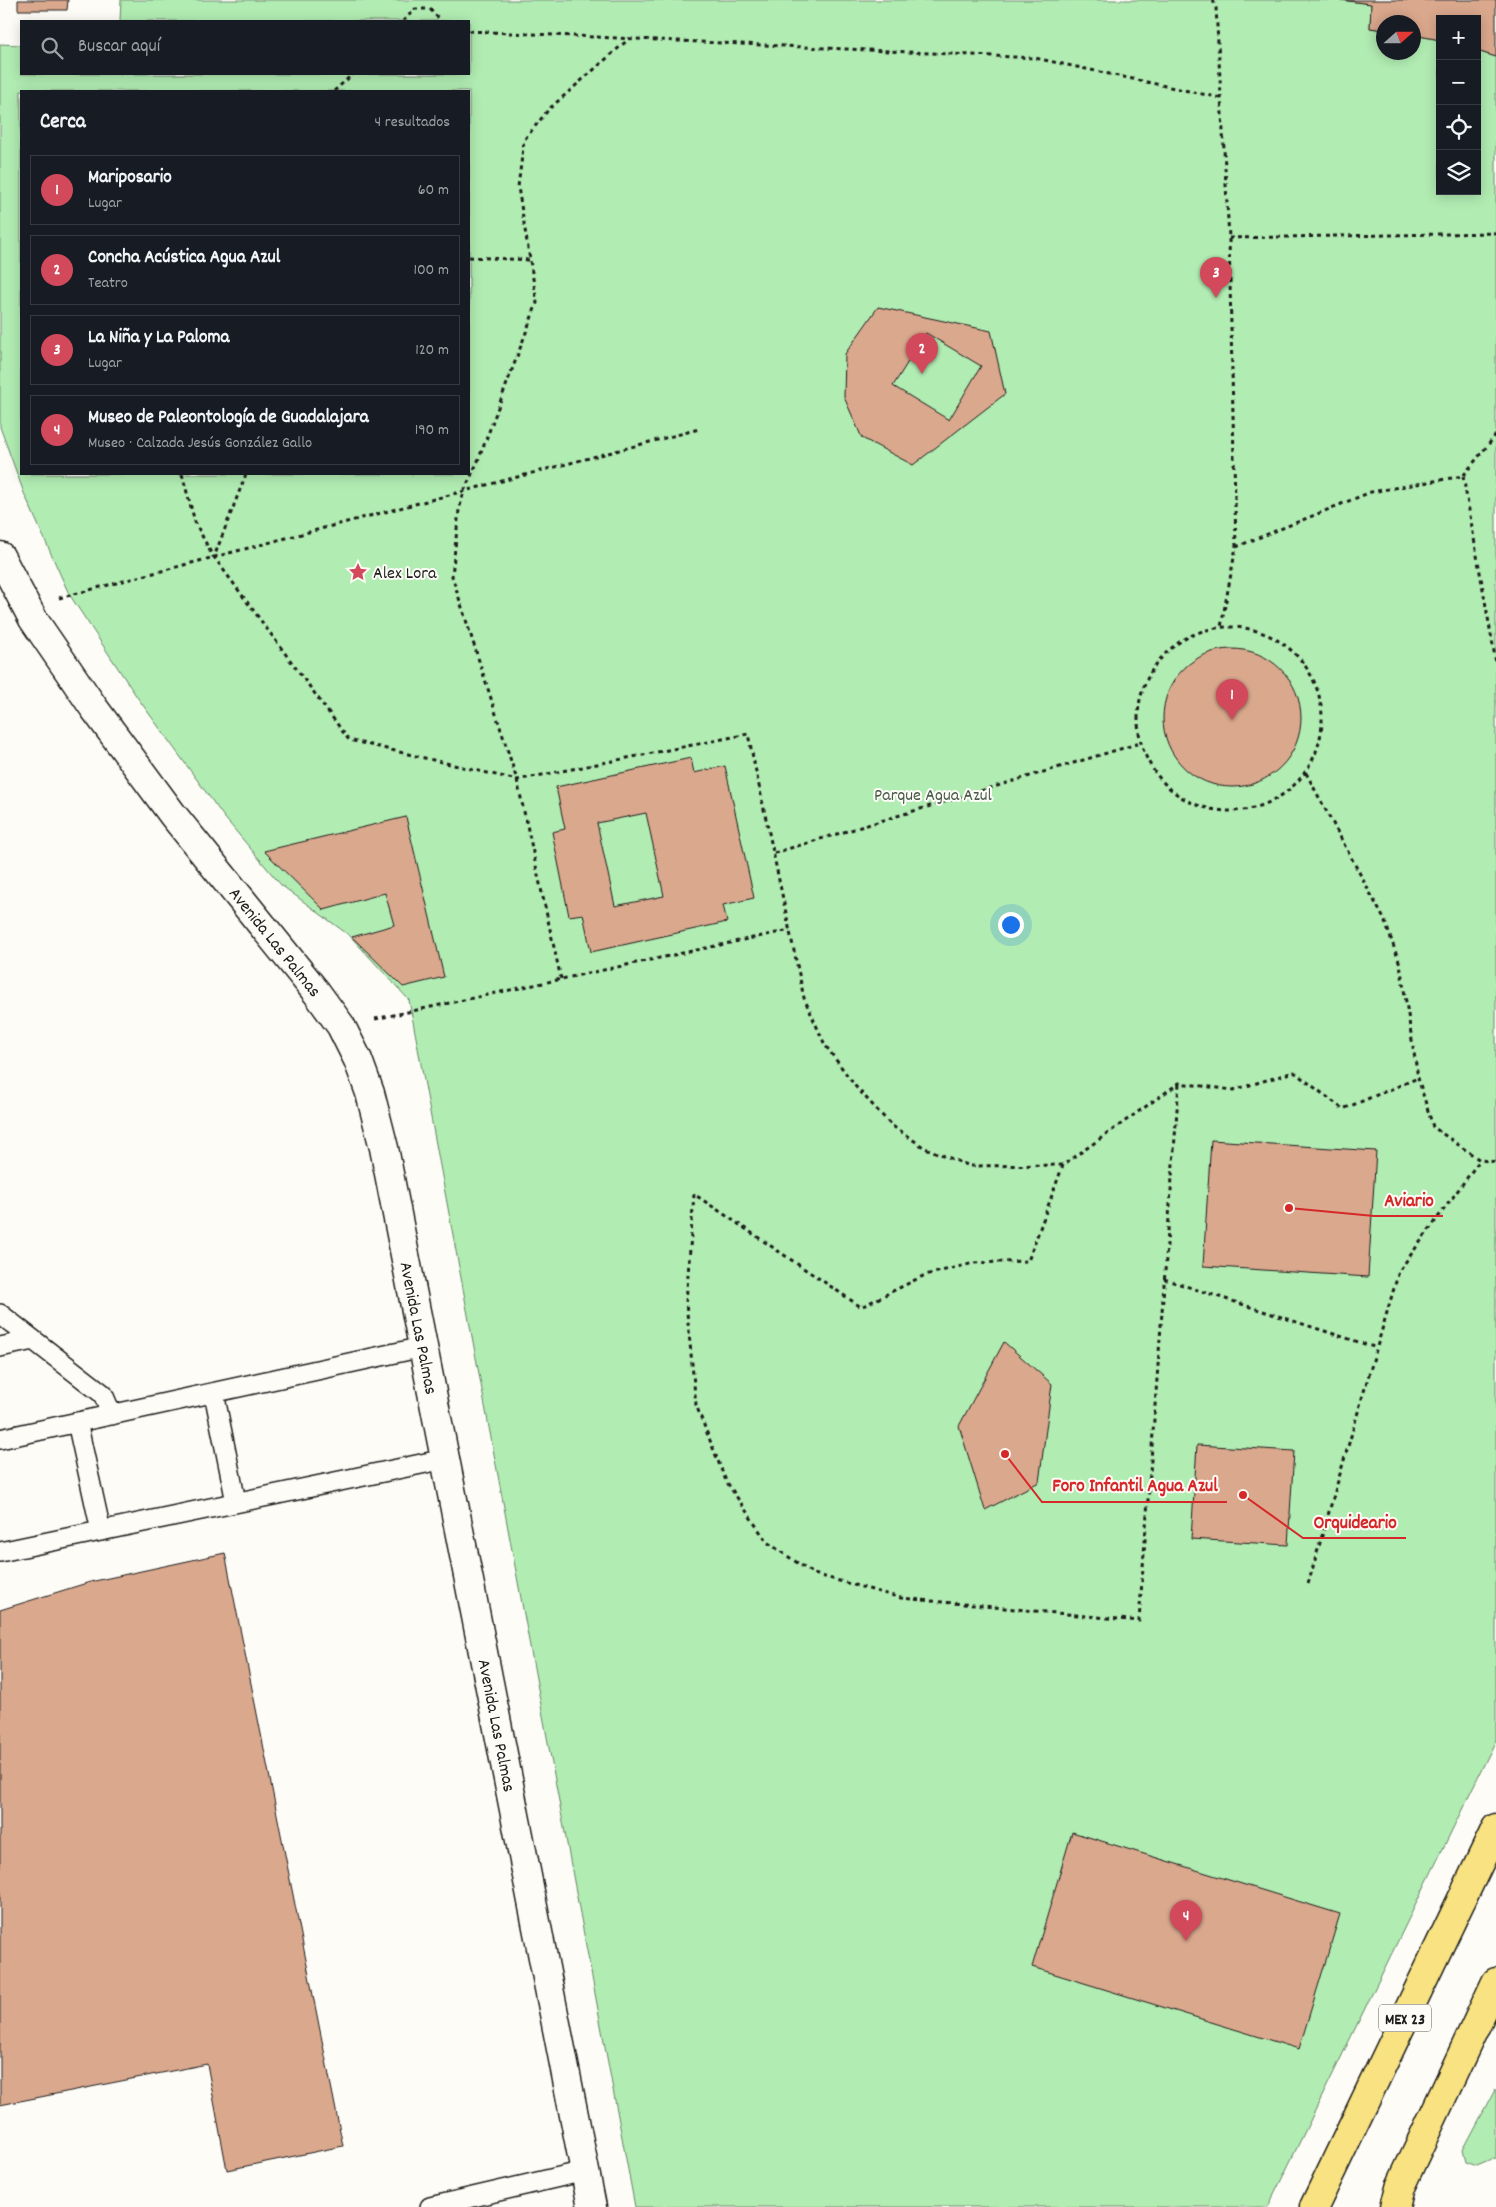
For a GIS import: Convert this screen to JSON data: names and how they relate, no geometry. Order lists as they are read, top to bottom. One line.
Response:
{"streets":{"main road":["MEX 23"],"street":["Avenida Las Palmas"]},"parks":["Parque Agua Azul"],"places":{"place":["Alex Lora"],"other":["Aviario","Foro Infantil Agua Azul","Orquideario"]},"north":"right","page":{"map_buttons":["+","−"],"search":"Buscar aquí","heading":["Cerca","4 resultados"],"list":[{"mark":"1","name":"Mariposario","note":"Lugar","value":"60 m"},{"mark":"2","name":"Concha Acústica Agua Azul","note":"Teatro","value":"100 m"},{"mark":"3","name":"La Niña y La Paloma","note":"Lugar","value":"120 m"},{"mark":"4","name":"Museo de Paleontología de Guadalajara","note":"Museo · Calzada Jesús González Gallo","value":"190 m"}],"pins":["3","2","1","4"]}}
